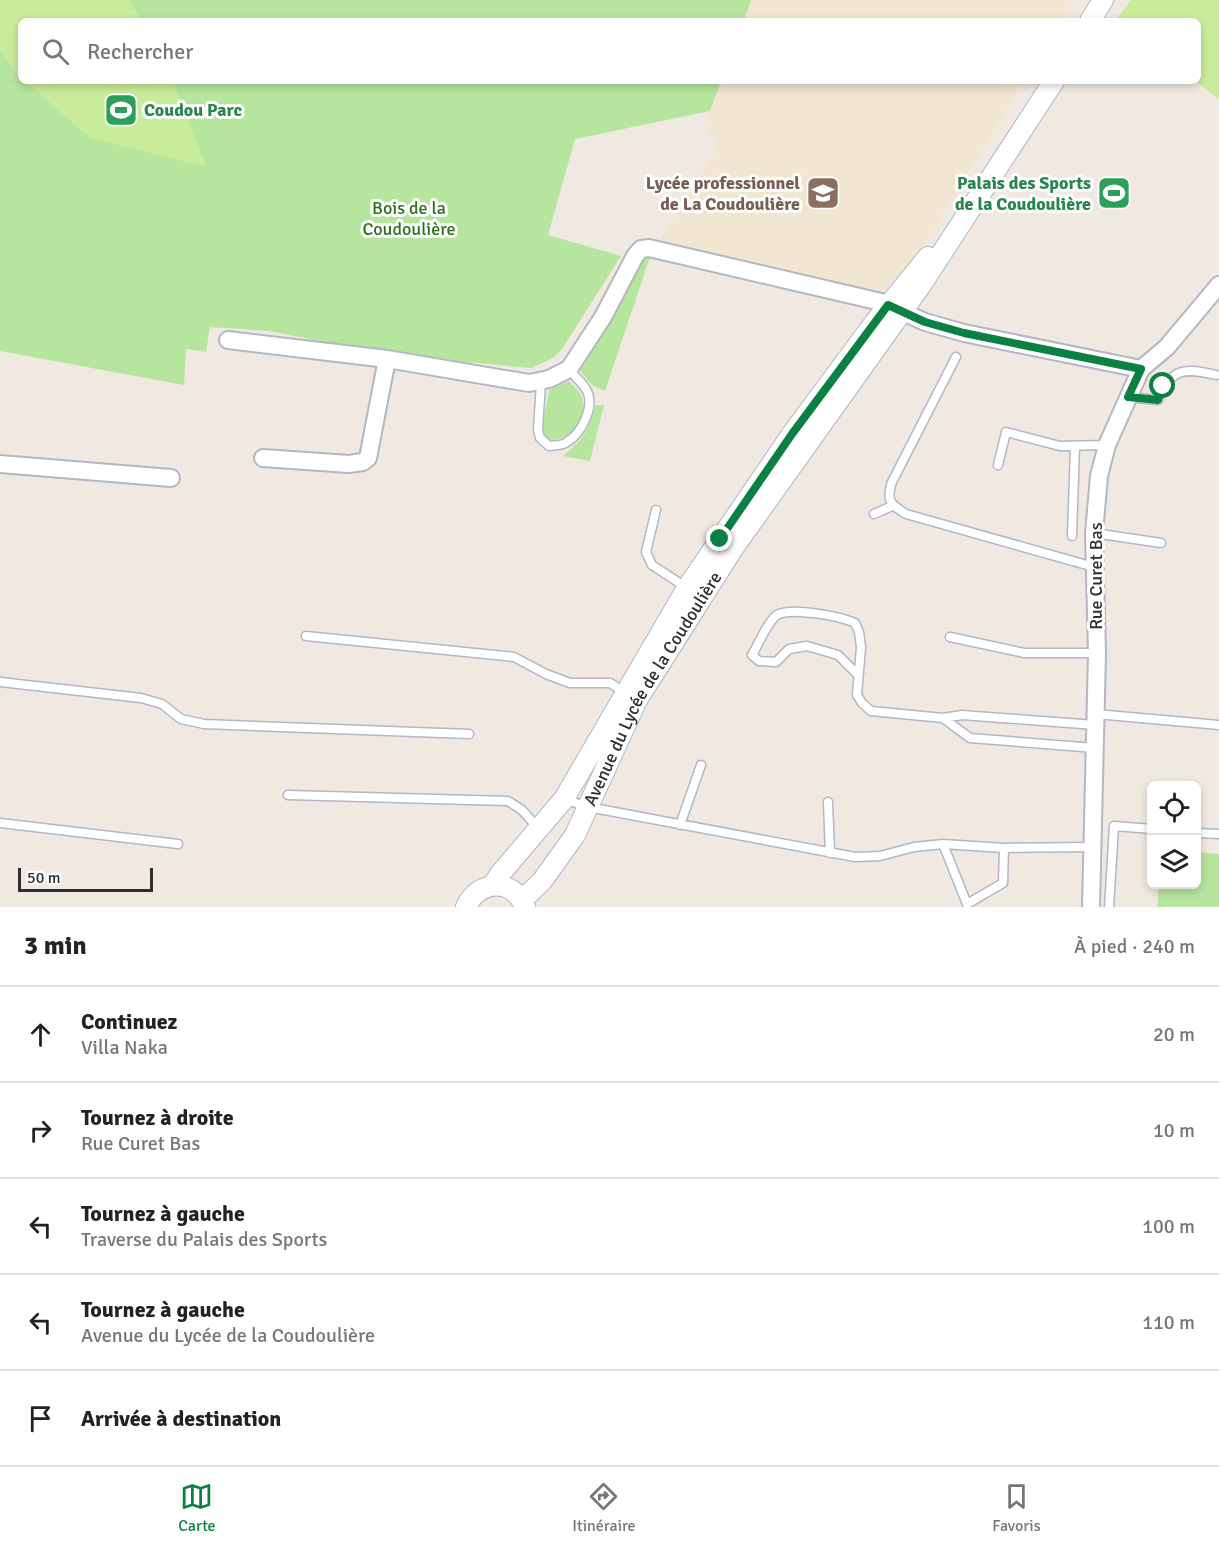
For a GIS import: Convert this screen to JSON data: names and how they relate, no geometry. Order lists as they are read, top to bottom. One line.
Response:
{"streets":{"street":["Rue Curet Bas","Avenue du Lycée de la Coudoulière"]},"parks":["Bois de la Coudoulière"],"places":{"sports":["Coudou Parc","Palais des Sports de la Coudoulière"],"school or university":["Lycée professionnel de La Coudoulière"]},"scale_bar":"50 m","page":{"search":"Rechercher","scale":"50 m","heading":["3 min","À pied · 240 m"],"list":[["Continuez","Villa Naka","20 m"],["Tournez à droite","Rue Curet Bas","10 m"],["Tournez à gauche","Traverse du Palais des Sports","100 m"],["Tournez à gauche","Avenue du Lycée de la Coudoulière","110 m"],"Arrivée à destination"],"nav":["Carte","Itinéraire","Favoris"]}}
